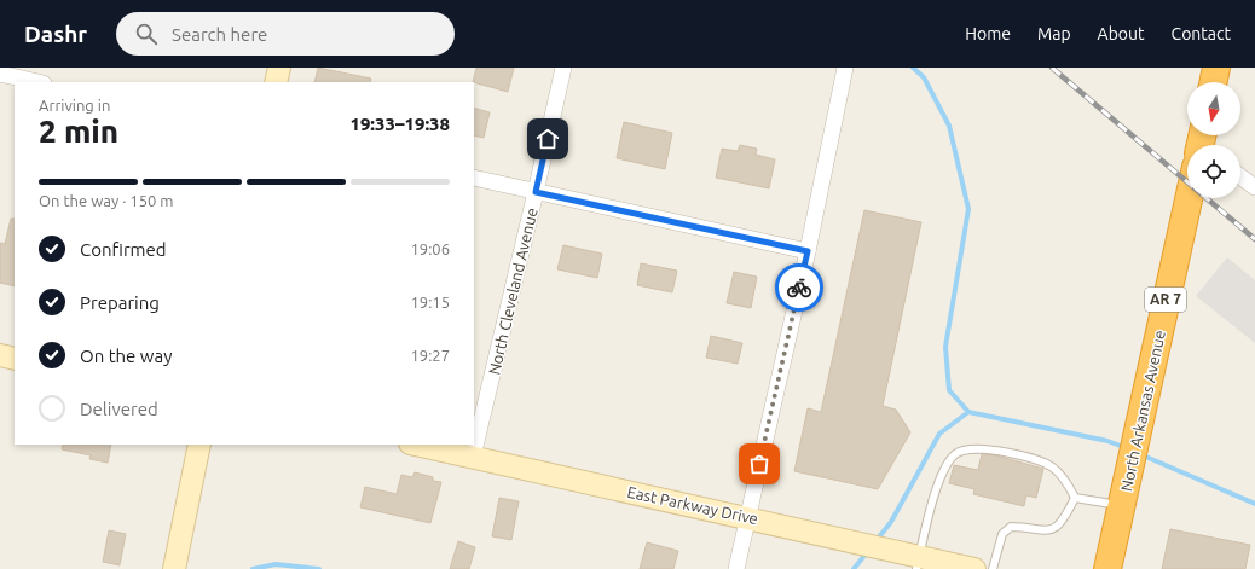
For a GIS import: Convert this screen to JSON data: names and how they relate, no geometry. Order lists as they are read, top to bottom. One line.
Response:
{"streets":{"highway":["AR 7","North Arkansas Avenue"],"main road":["East Parkway Drive"],"street":["North Cleveland Avenue"]},"crossings":[["North Cleveland Avenue","East Parkway Drive"]],"north":"bottom","page":{"header":"Dashr","search":"Search here","nav":["Home","Map","About","Contact"],"heading":["2 min","Arriving in","19:33–19:38"],"bar":"On the way · 150 m","list":[["Confirmed","19:06"],["Preparing","19:15"],["On the way","19:27"],"Delivered"]}}
